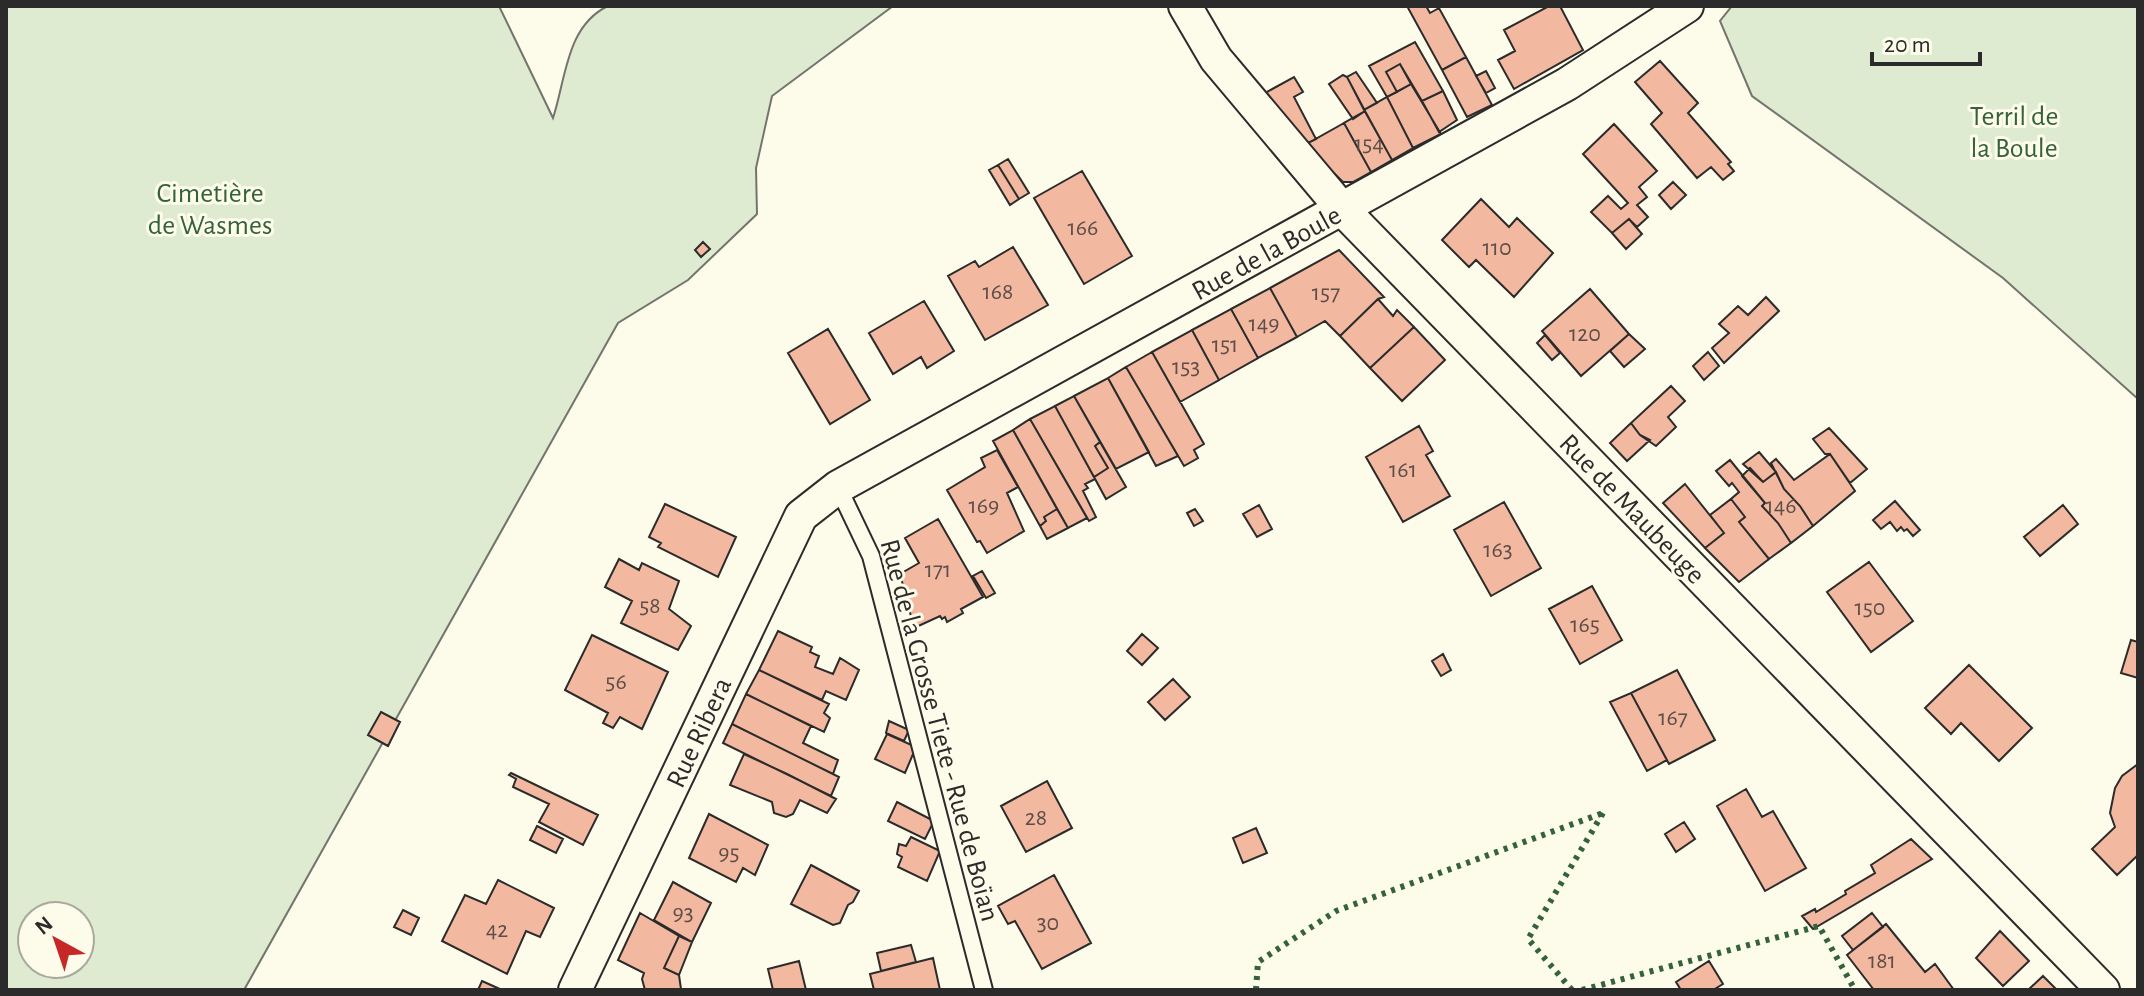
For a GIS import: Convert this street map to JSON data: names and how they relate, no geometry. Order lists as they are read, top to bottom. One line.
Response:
{"streets":{"street":["Rue de la Boule","Rue de Maubeuge","Rue Ribera"],"lane":["Rue de la Grosse Tiete - Rue de Boïan"]},"crossings":[["Rue de la Boule","Rue de Maubeuge"],["Rue de la Boule","Rue de la Grosse Tiete - Rue de Boïan"],["Rue de la Boule","Rue Ribera"],["Rue de la Grosse Tiete - Rue de Boïan","Rue Ribera"]],"parks":["Terril de la Boule","Cimetière de Wasmes"],"house_numbers":["154","166","110","168","157","149","120","151","153","161","169","146","163","171","58","150","165","56","167","28","95","93","30","42","181"],"scale_bar":"20 m","north":"top left"}
